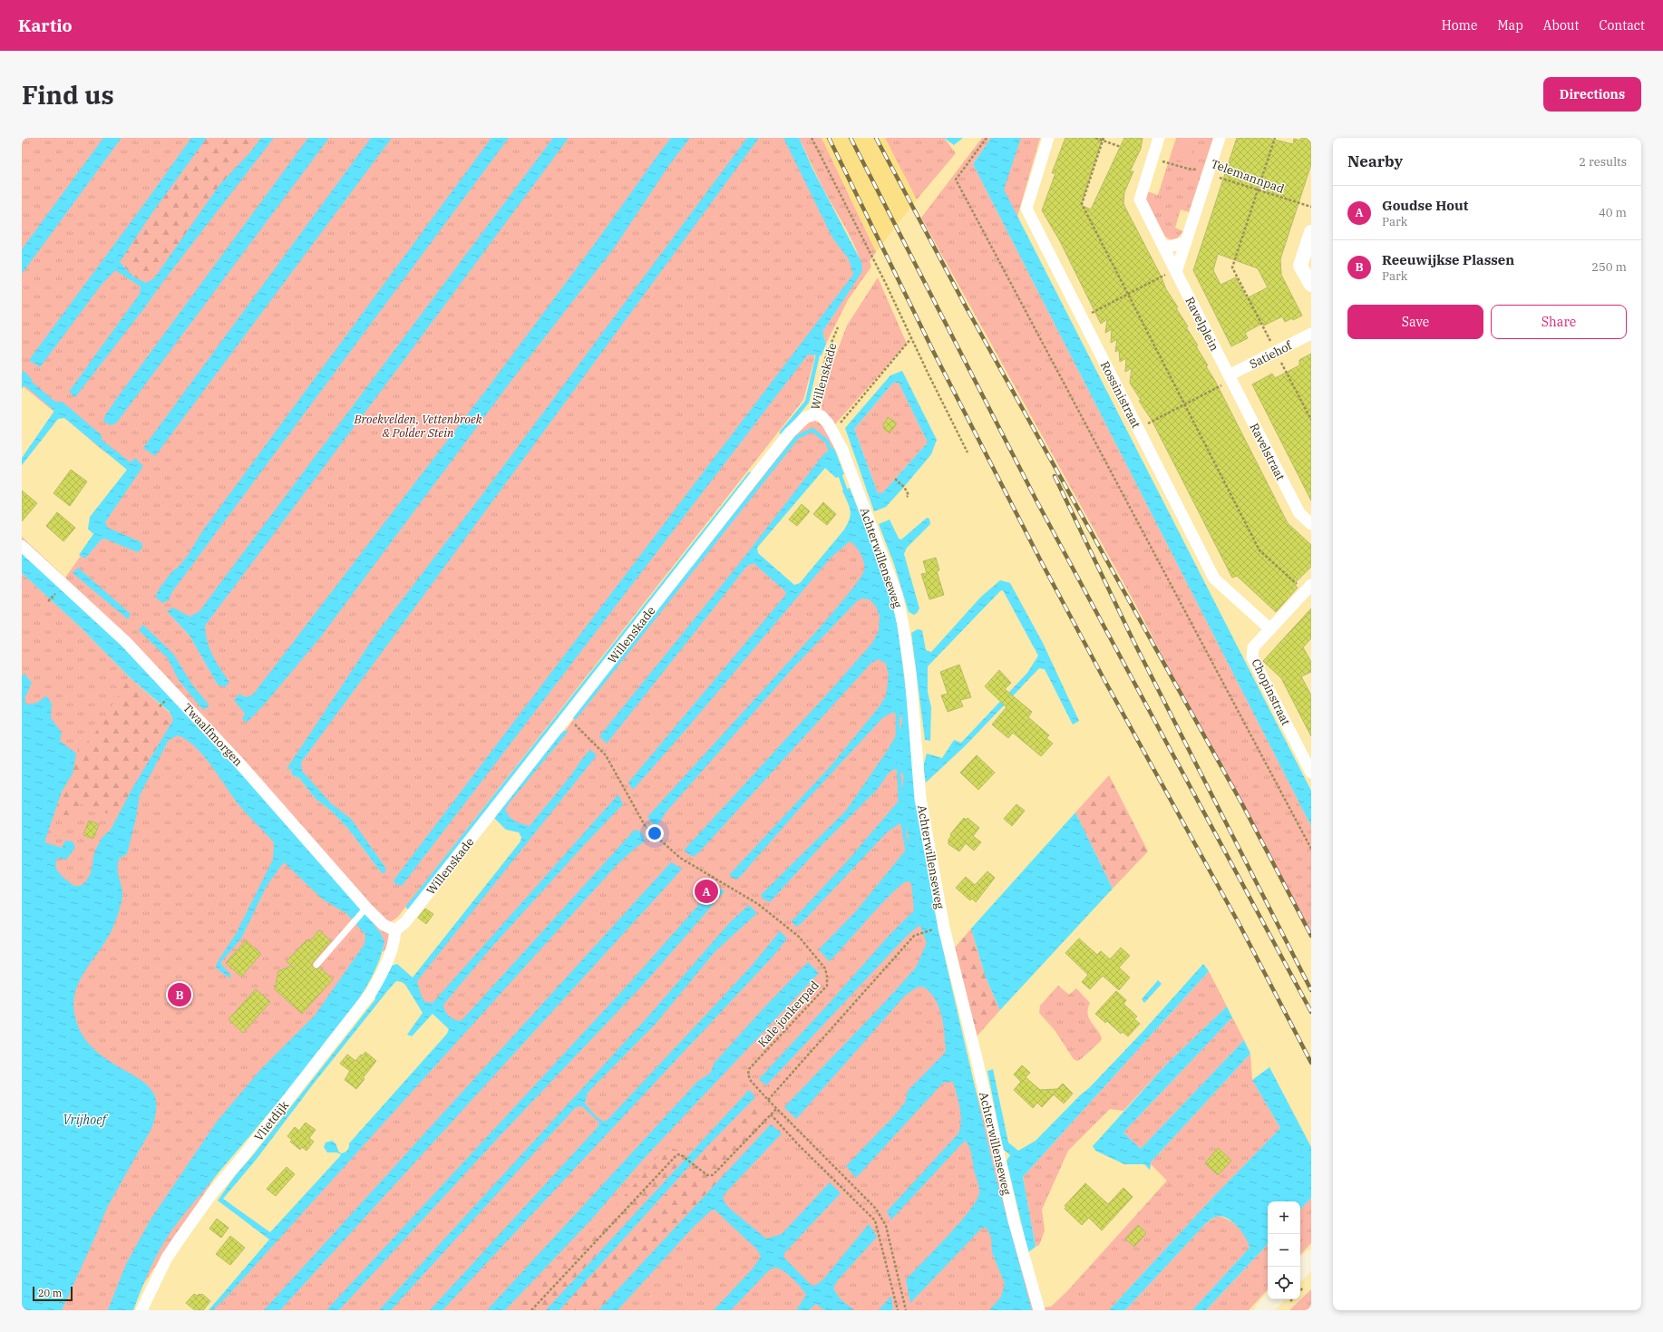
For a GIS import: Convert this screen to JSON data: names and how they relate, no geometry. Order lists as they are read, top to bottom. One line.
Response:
{"streets":{"street":["Ravelplein","Satiehof","Willenskade","Rossinistraat","Ravelstraat","Achterwillenseweg","Chopinstraat","Twaalfmorgen","Vlietdijk"],"path":["Telemannpad","Kale jonkerpad"]},"crossings":[["Telemannpad","Ravelplein"],["Ravelplein","Satiehof"],["Ravelplein","Ravelstraat"],["Satiehof","Ravelstraat"],["Willenskade","Achterwillenseweg"],["Willenskade","Twaalfmorgen"],["Willenskade","Kale jonkerpad"],["Willenskade","Vlietdijk"],["Rossinistraat","Chopinstraat"],["Twaalfmorgen","Vlietdijk"]],"water":["Vrijhoef"],"parks":["Broekvelden, Vettenbroek & Polder Stein"],"scale_bar":"20 m","page":{"header":"Kartio","nav":["Home","Map","About","Contact"],"buttons":["Directions",["Save","Share"]],"title":"Find us","heading":["Nearby","2 results"],"list":[{"mark":"A","name":"Goudse Hout","note":"Park","value":"40 m"},{"mark":"B","name":"Reeuwijkse Plassen","note":"Park","value":"250 m"}],"pins":["A","B"],"map_buttons":["+","−"],"scale":"20 m"}}
